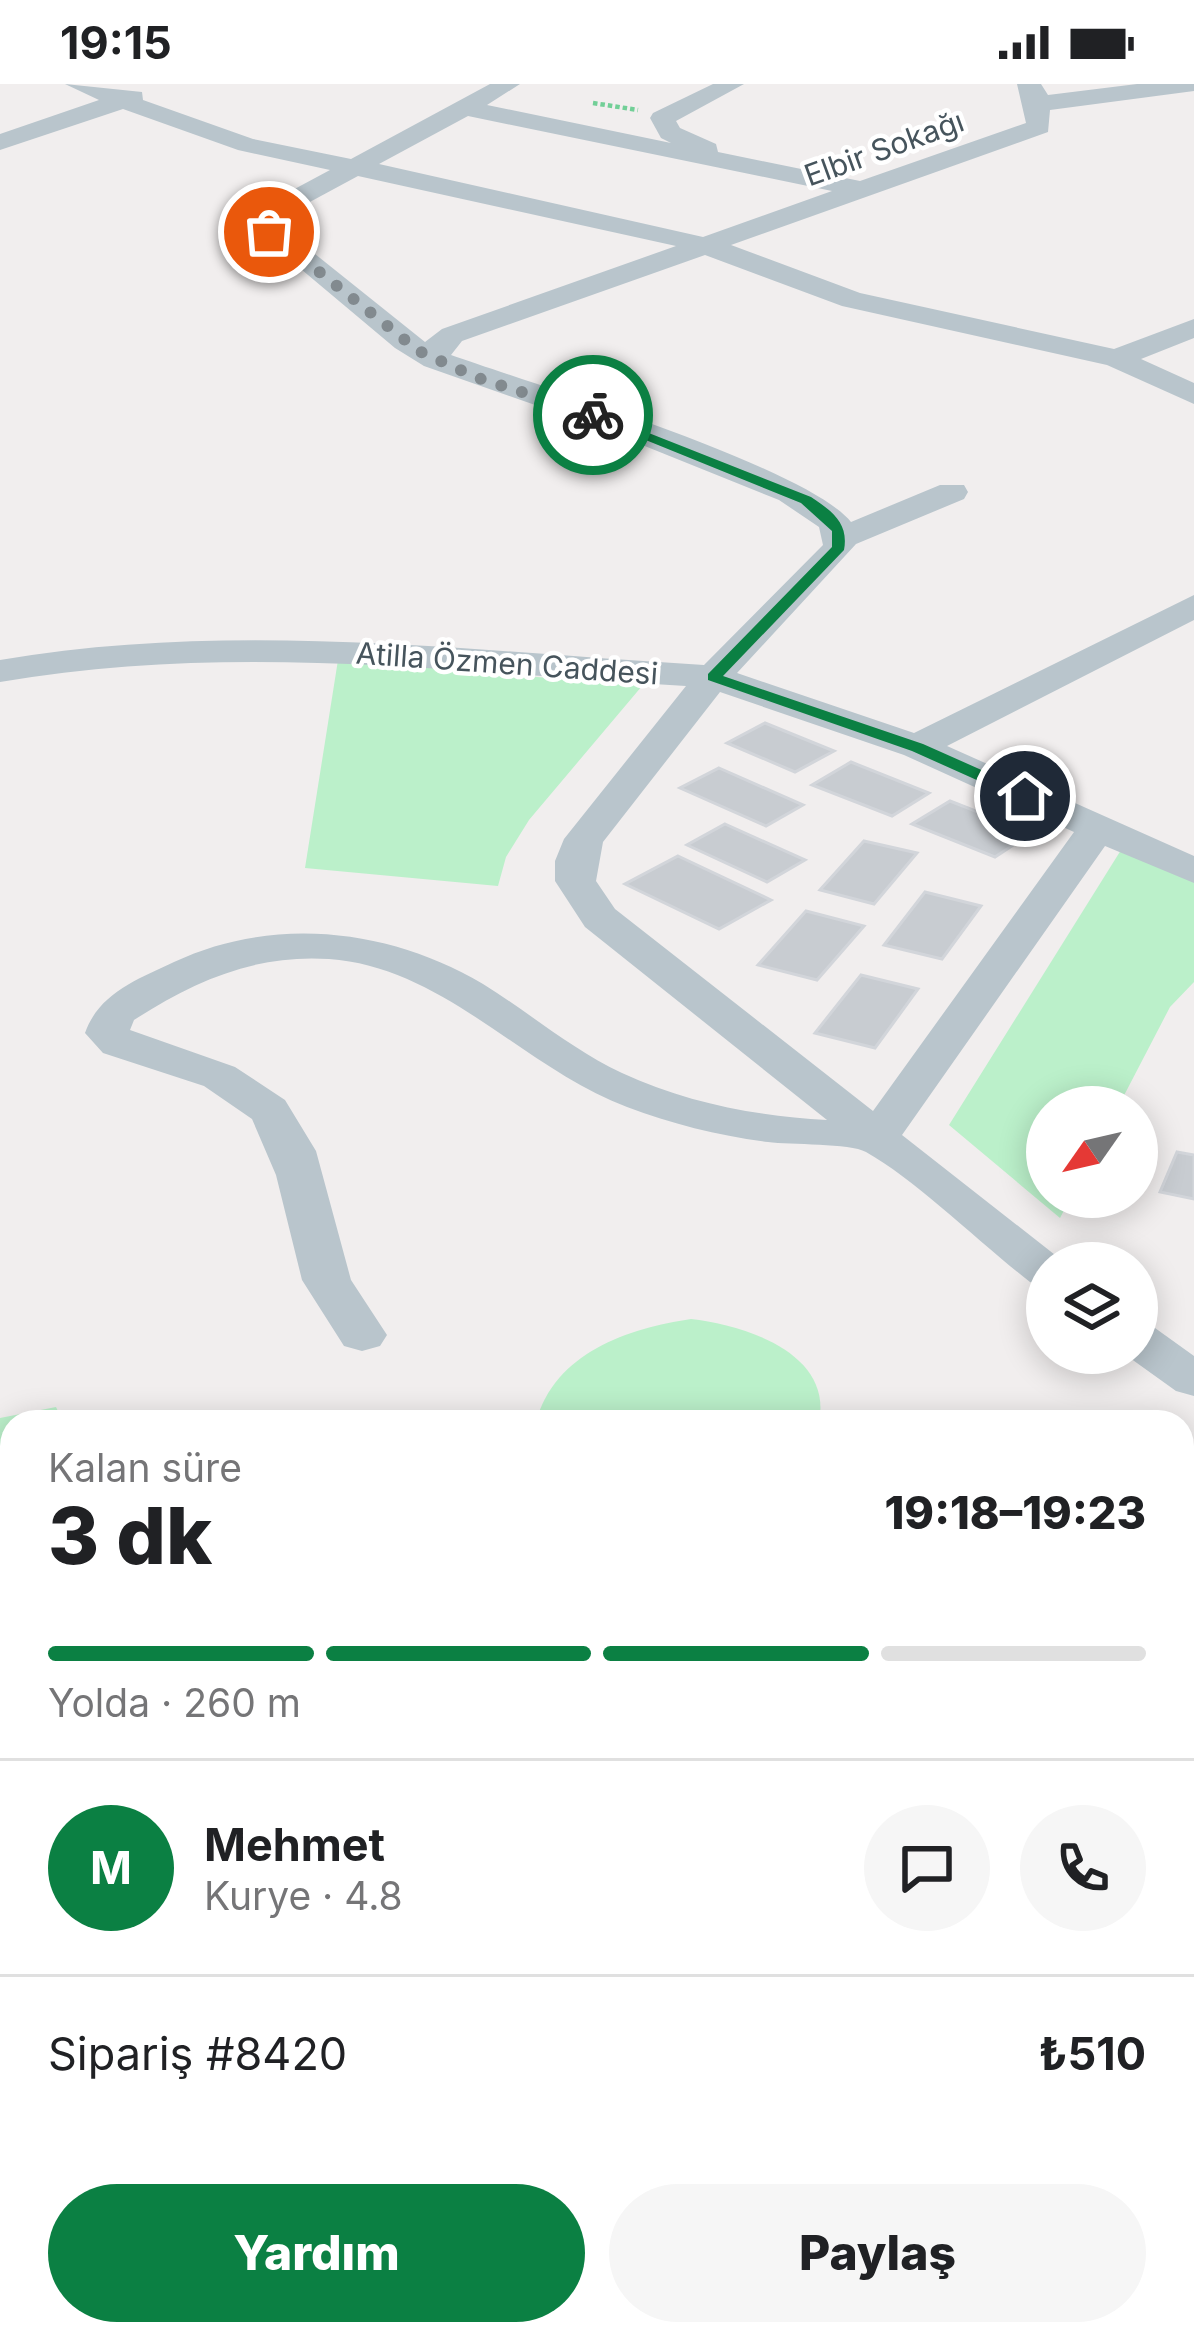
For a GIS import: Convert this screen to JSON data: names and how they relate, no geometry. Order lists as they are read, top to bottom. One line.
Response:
{"streets":{"street":["Elbir Sokağı","Atilla Özmen Caddesi"]},"north":"bottom left","page":{"status":"19:15","heading":["3 dk","Kalan süre","19:18–19:23"],"panel":["Mehmet","Kurye · 4.8","Sipariş #8420","₺510"],"bar":"Yolda · 260 m","round":"M","buttons":["Yardım","Paylaş"]}}
